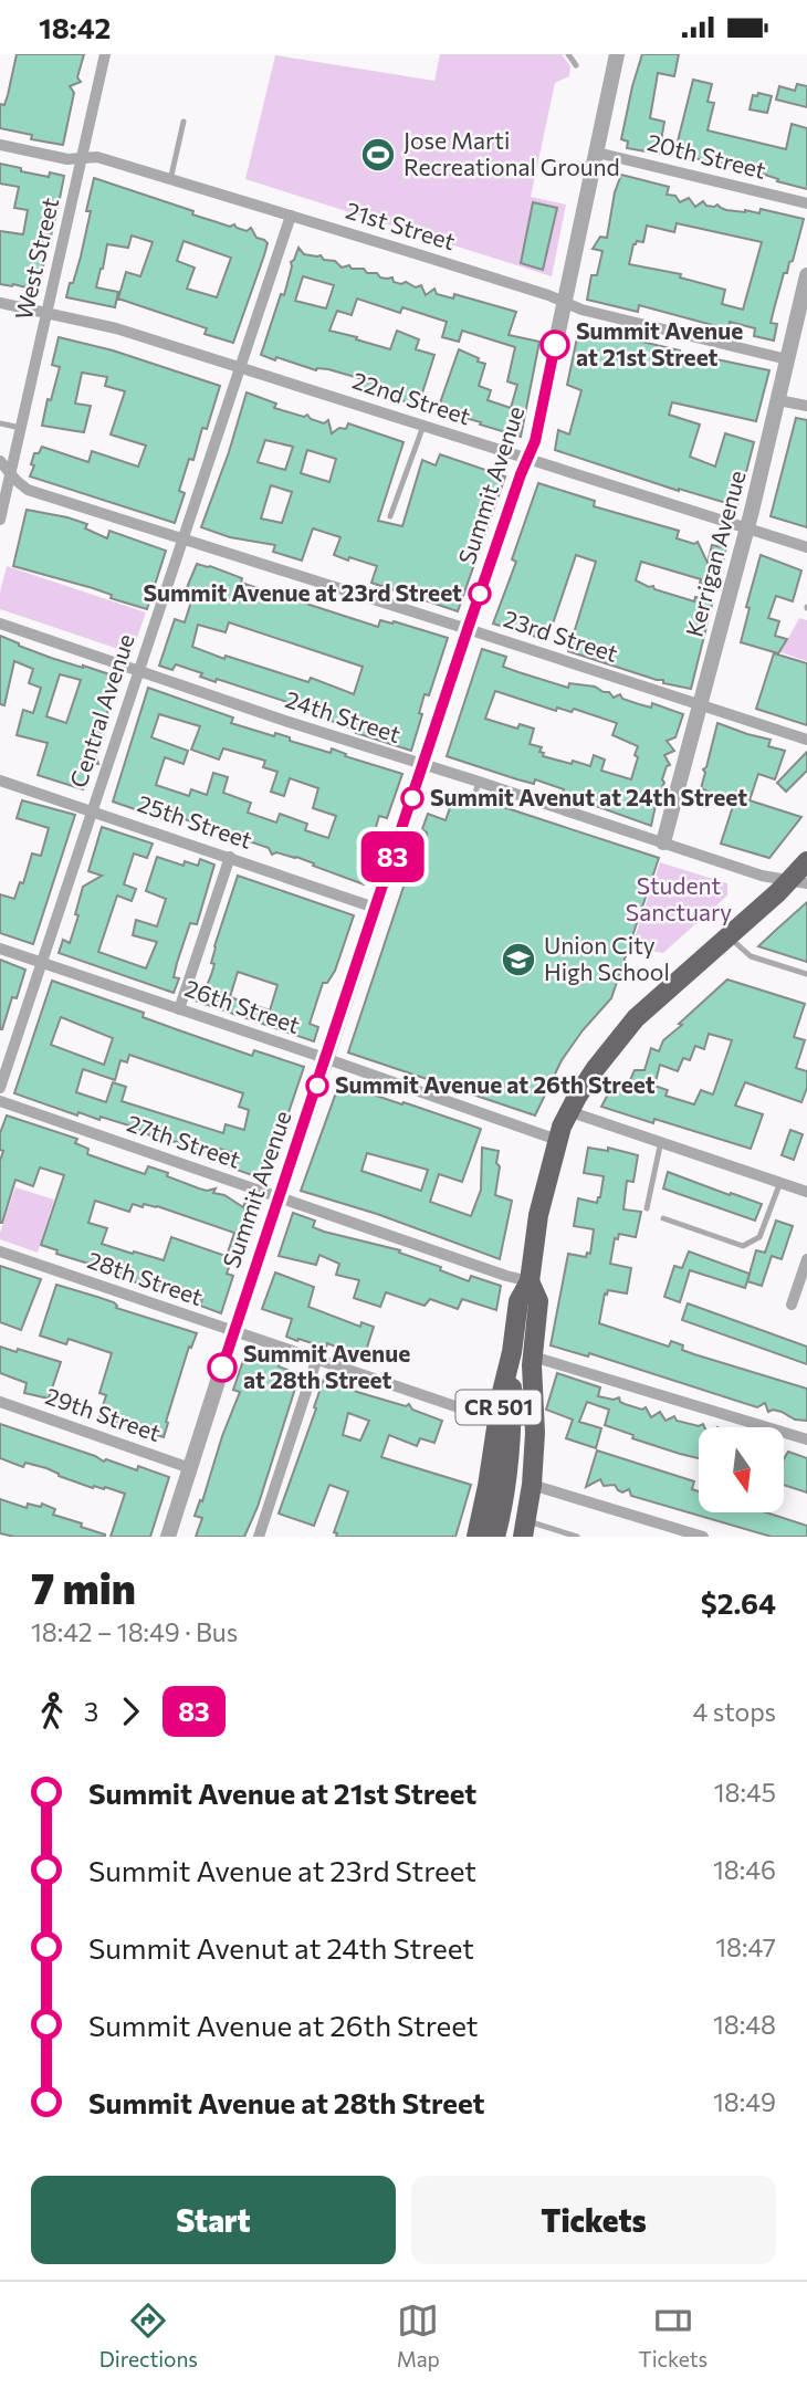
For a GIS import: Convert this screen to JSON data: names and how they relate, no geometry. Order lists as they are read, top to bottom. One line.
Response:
{"streets":{"main road":["CR 501"],"street":["20th Street","21st Street","West Street","22nd Street","Summit Avenue","Kerrigan Avenue","23rd Street","Central Avenue","24th Street","25th Street","26th Street","27th Street","28th Street","29th Street"]},"crossings":[["20th Street","Summit Avenue"],["21st Street","West Street"],["21st Street","Summit Avenue"],["21st Street","Kerrigan Avenue"],["21st Street","Central Avenue"],["West Street","22nd Street"],["West Street","23rd Street"],["22nd Street","Summit Avenue"],["22nd Street","Kerrigan Avenue"],["22nd Street","Central Avenue"],["Summit Avenue","23rd Street"],["Summit Avenue","24th Street"],["Summit Avenue","25th Street"],["Summit Avenue","26th Street"],["Summit Avenue","27th Street"],["Summit Avenue","28th Street"],["Summit Avenue","29th Street"],["Kerrigan Avenue","23rd Street"],["Kerrigan Avenue","24th Street"],["23rd Street","Central Avenue"],["Central Avenue","24th Street"],["Central Avenue","25th Street"],["Central Avenue","26th Street"],["24th Street","CR 501"],["26th Street","CR 501"],["27th Street","CR 501"],["28th Street","CR 501"]],"parks":["Student Sanctuary"],"places":{"sports":["Jose Marti Recreational Ground"],"other":["Summit Avenue at 21st Street","Summit Avenue at 23rd Street","Summit Avenut at 24th Street","Summit Avenue at 26th Street","Summit Avenue at 28th Street"],"school or university":["Union City High School"]},"lines":["bus line 83"],"north":"bottom","page":{"status":"18:42","on_map":"83","heading":["7 min","18:42 – 18:49 · Bus","$2.64"],"legs":["3","83","4 stops"],"list":[{"name":"Summit Avenue at 21st Street","value":"18:45"},{"name":"Summit Avenue at 23rd Street","value":"18:46"},{"name":"Summit Avenut at 24th Street","value":"18:47"},{"name":"Summit Avenue at 26th Street","value":"18:48"},{"name":"Summit Avenue at 28th Street","value":"18:49"}],"buttons":["Start","Tickets"],"tabs":["Directions","Map","Tickets"]}}
